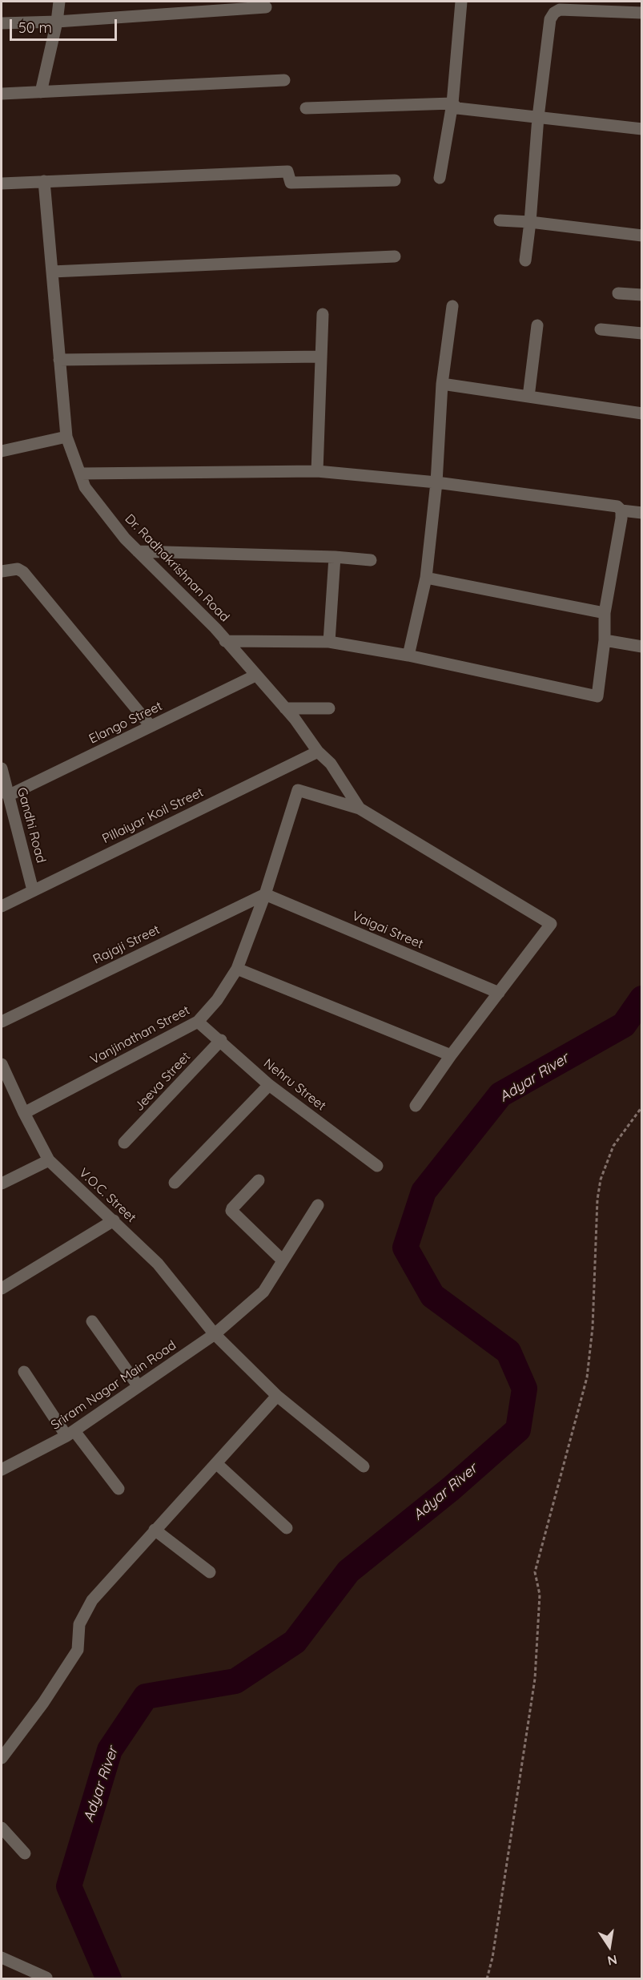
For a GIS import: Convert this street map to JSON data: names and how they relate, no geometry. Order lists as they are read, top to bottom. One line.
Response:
{"streets":{"street":["Dr. Radhakrishnan Road","Elango Street","Pillaiyar Koil Street","Gandhi Road","Vaigai Street","Rajaji Street","Vanjinathan Street","Jeeva Street","Nehru Street","V.O.C. Street","Sriram Nagar Main Road"]},"crossings":[["Dr. Radhakrishnan Road","Elango Street"],["Dr. Radhakrishnan Road","Pillaiyar Koil Street"],["Dr. Radhakrishnan Road","Vanjinathan Street"],["Elango Street","Gandhi Road"],["Pillaiyar Koil Street","Gandhi Road"],["Vaigai Street","Rajaji Street"],["Vaigai Street","Vanjinathan Street"],["Rajaji Street","Vanjinathan Street"],["Vanjinathan Street","Nehru Street"],["Vanjinathan Street","V.O.C. Street"],["Jeeva Street","Nehru Street"],["V.O.C. Street","Sriram Nagar Main Road"]],"water":["Adyar River"],"scale_bar":"50 m","north":"bottom"}
